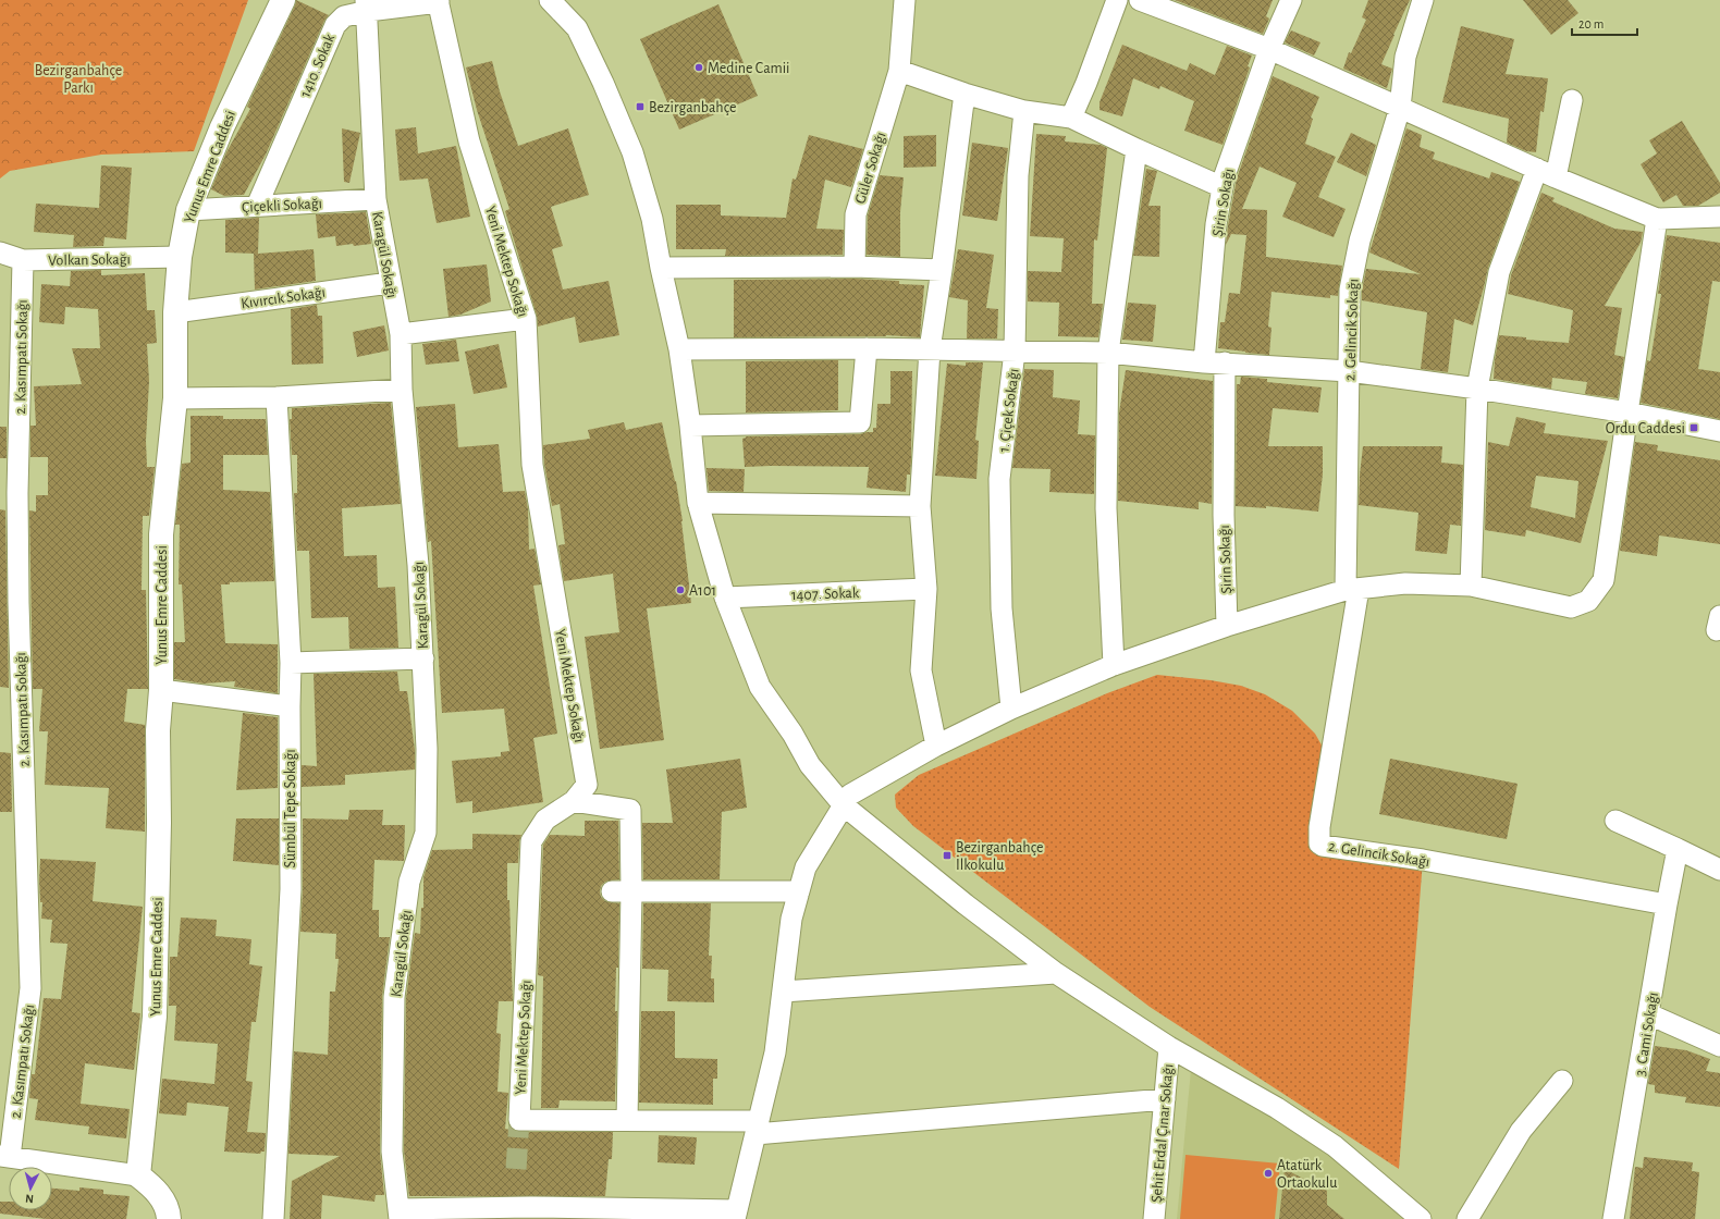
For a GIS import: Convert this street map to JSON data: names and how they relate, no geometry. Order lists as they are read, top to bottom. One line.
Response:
{"streets":{"street":["1410. Sokak","Yunus Emre Caddesi","Güler Sokağı","Şirin Sokağı","Çiçekli Sokağı","Karagül Sokağı","Volkan Sokağı","Yeni Mektep Sokağı","Kıvırcık Sokağı","2. Gelincik Sokağı","2. Kasımpatı Sokağı","1. Çiçek Sokağı","1407. Sokak","Sümbül Tepe Sokağı","3. Cami Sokağı","Şehit Erdal Çınar Sokağı"]},"crossings":[["1410. Sokak","Çiçekli Sokağı"],["1410. Sokak","Karagül Sokağı"],["1410. Sokak","Yeni Mektep Sokağı"],["Yunus Emre Caddesi","Çiçekli Sokağı"],["Yunus Emre Caddesi","Volkan Sokağı"],["Yunus Emre Caddesi","Kıvırcık Sokağı"],["Çiçekli Sokağı","Karagül Sokağı"],["Karagül Sokağı","Kıvırcık Sokağı"],["Volkan Sokağı","2. Kasımpatı Sokağı"],["Yeni Mektep Sokağı","Şehit Erdal Çınar Sokağı"],["2. Gelincik Sokağı","3. Cami Sokağı"]],"parks":["Bezirganbahçe Parkı"],"places":{"other":["Medine Camii","A101","Atatürk Ortaokulu"],"transit":["Bezirganbahçe","Ordu Caddesi","Bezirganbahçe İlkokulu"]},"scale_bar":"20 m","north":"bottom"}
